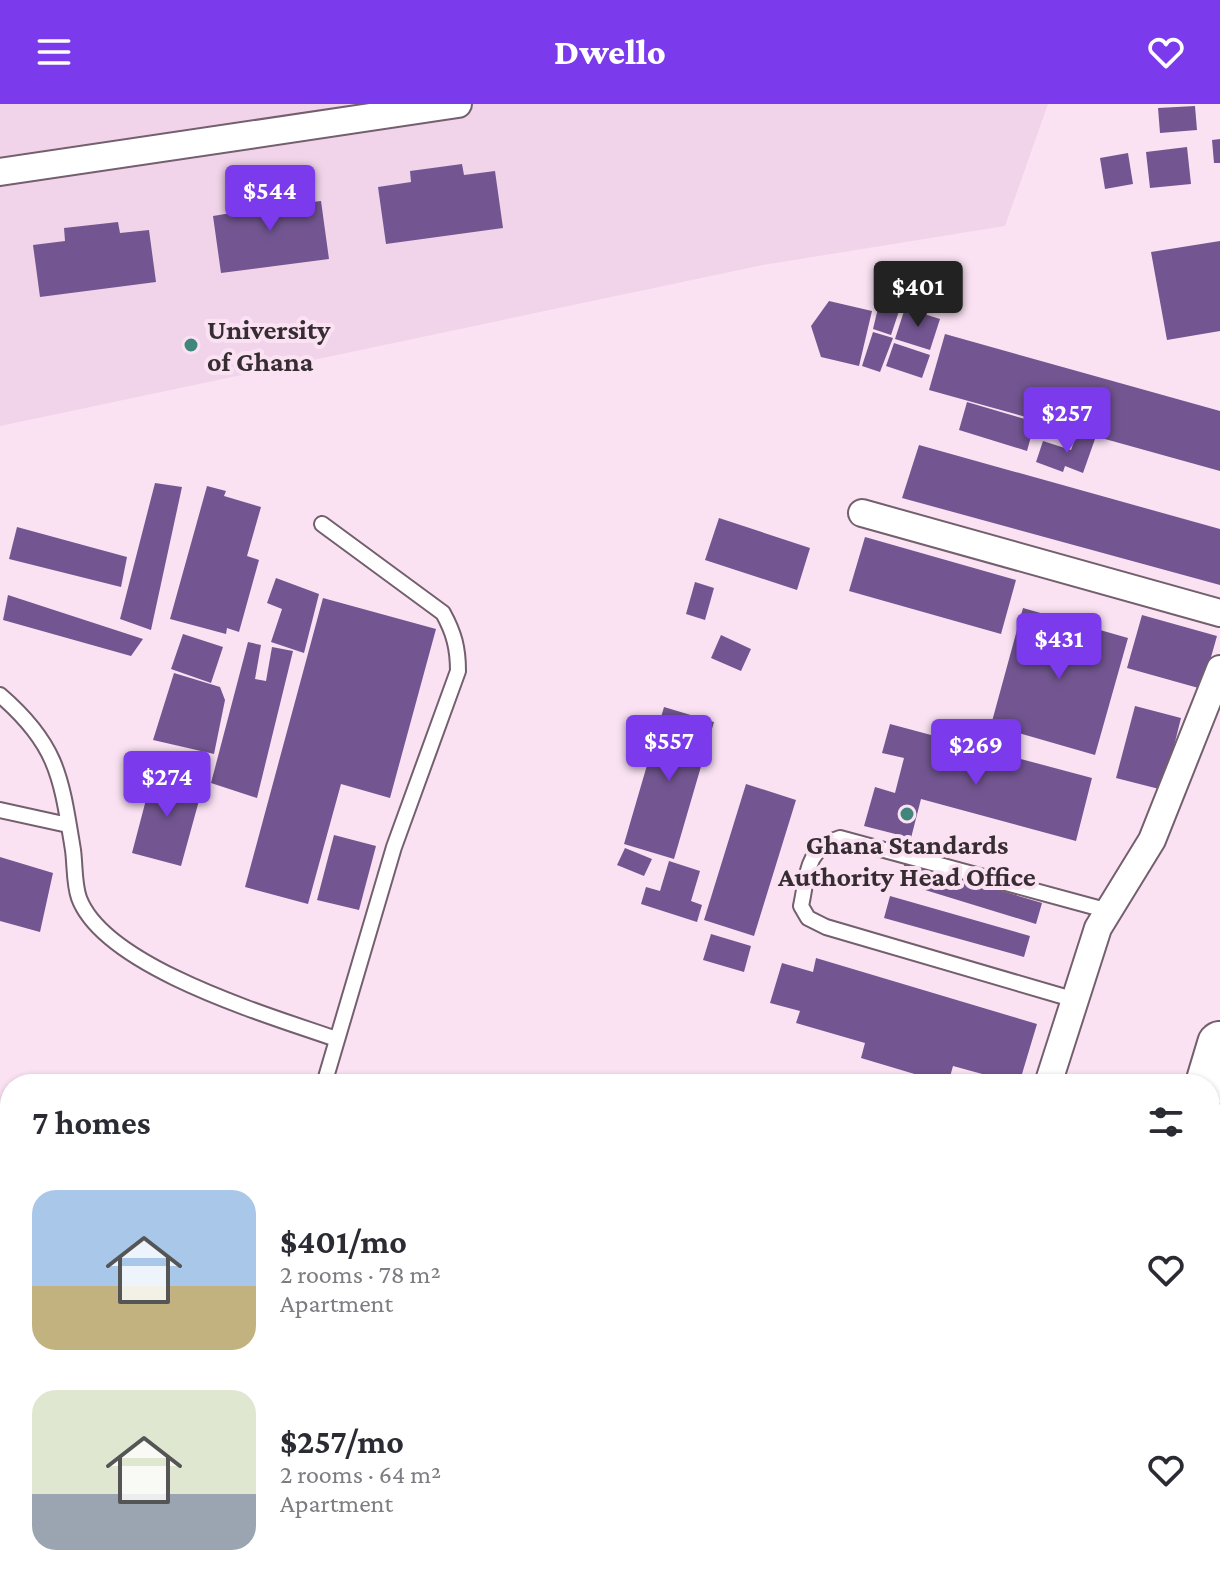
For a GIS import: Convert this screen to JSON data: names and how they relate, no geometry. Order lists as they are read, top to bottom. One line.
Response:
{"places":["University of Ghana","Ghana Standards Authority Head Office"],"page":{"header":"Dwello","price":["$544","$401","$257","$431","$557","$269","$274"],"heading":"7 homes","list":[{"name":"$401/mo","note":"2 rooms · 78 m² · Apartment"},{"name":"$257/mo","note":"2 rooms · 64 m² · Apartment"}]}}
